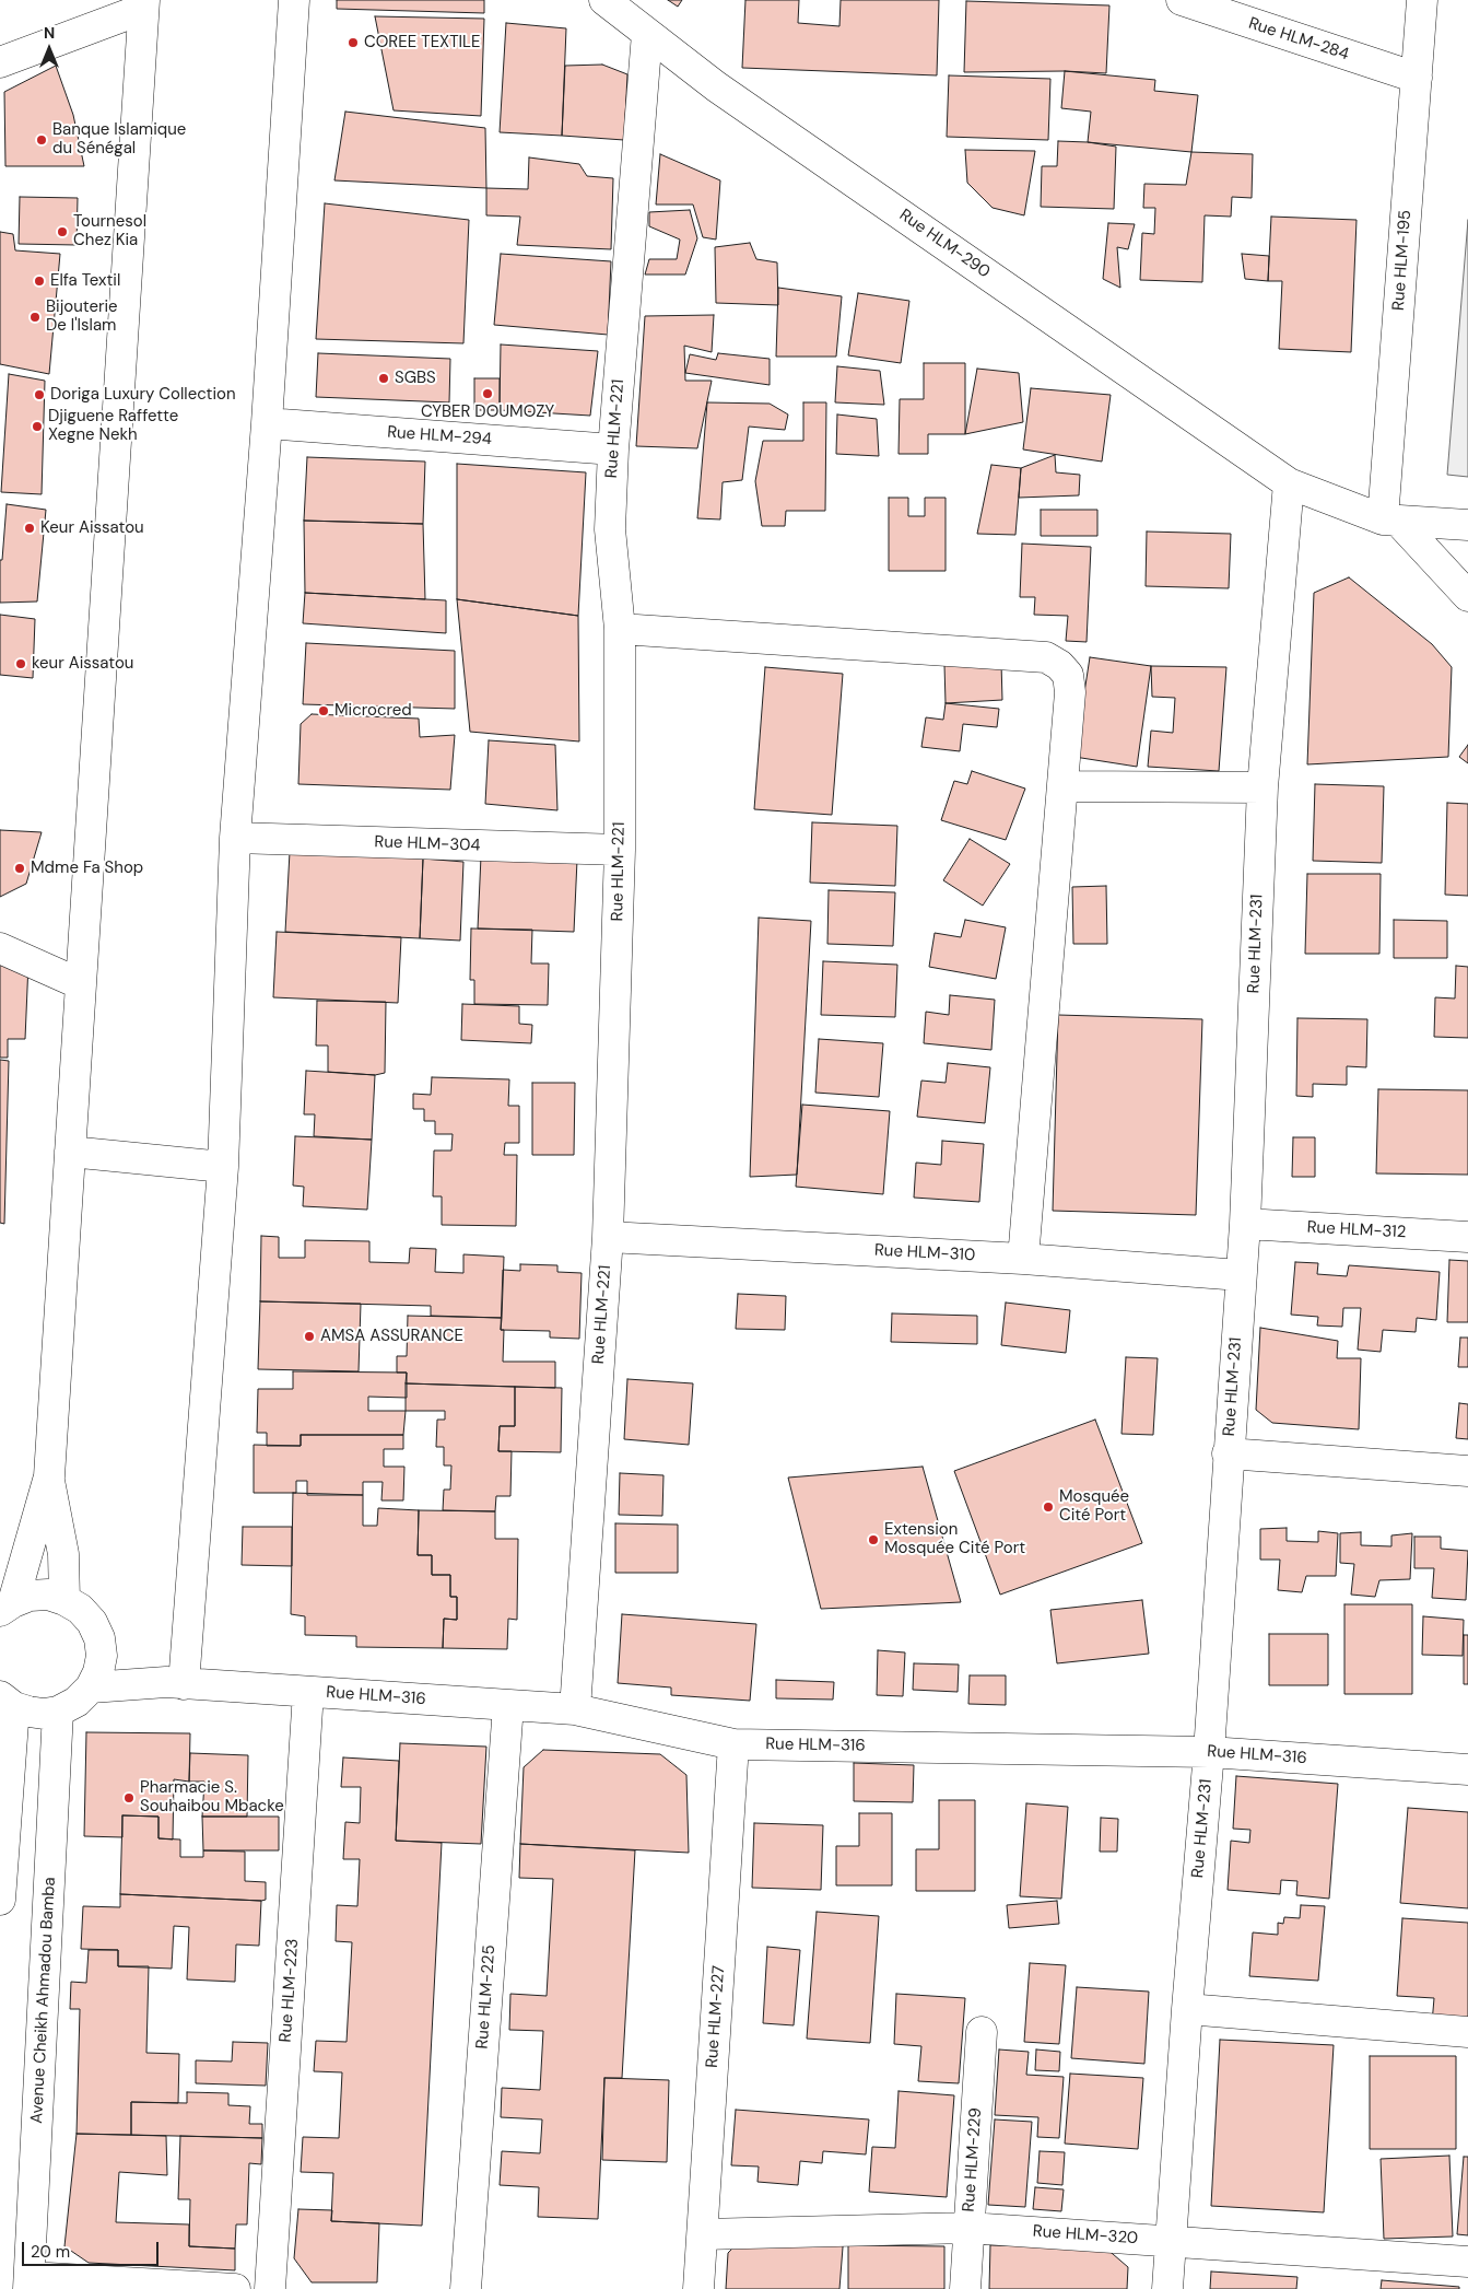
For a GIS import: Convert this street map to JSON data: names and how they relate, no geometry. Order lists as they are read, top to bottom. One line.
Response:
{"streets":{"street":["Rue HLM-284","Rue HLM-290","Rue HLM-195","Rue HLM-221","Rue HLM-294","Rue HLM-304","Rue HLM-231","Rue HLM-312","Rue HLM-310","Rue HLM-316","Rue HLM-223","Rue HLM-225","Avenue Cheikh Ahmadou Bamba","Rue HLM-227","Rue HLM-229","Rue HLM-320"]},"crossings":[["Rue HLM-284","Rue HLM-195"],["Rue HLM-290","Rue HLM-195"],["Rue HLM-290","Rue HLM-221"],["Rue HLM-290","Rue HLM-231"],["Rue HLM-221","Rue HLM-294"],["Rue HLM-221","Rue HLM-304"],["Rue HLM-221","Rue HLM-310"],["Rue HLM-221","Rue HLM-316"],["Rue HLM-231","Rue HLM-312"],["Rue HLM-231","Rue HLM-310"],["Rue HLM-231","Rue HLM-316"],["Rue HLM-231","Rue HLM-320"],["Rue HLM-316","Rue HLM-223"],["Rue HLM-316","Rue HLM-225"],["Rue HLM-316","Rue HLM-227"],["Rue HLM-227","Rue HLM-320"],["Rue HLM-229","Rue HLM-320"]],"places":["COREE TEXTILE","Banque Islamique du Sénégal","Tournesol Chez Kia","Elfa Textil","Bijouterie De l'Islam","SGBS","CYBER DOUMOZY","Doriga Luxury Collection","Djiguene Raffette Xegne Nekh","Keur Aissatou","keur Aissatou","Microcred","Mdme Fa Shop","AMSA ASSURANCE","Mosquée Cité Port","Extension Mosquée Cité Port","Pharmacie S. Souhaibou Mbacke"],"scale_bar":"20 m","north":"top"}
